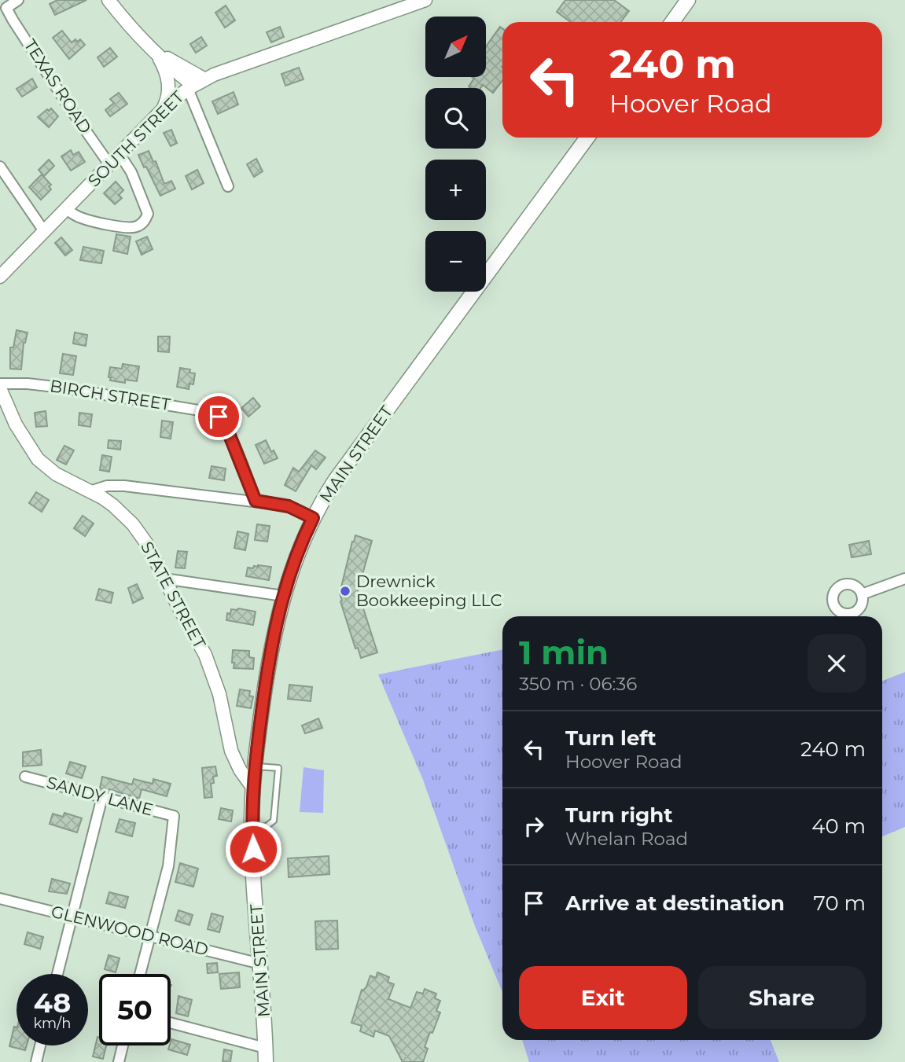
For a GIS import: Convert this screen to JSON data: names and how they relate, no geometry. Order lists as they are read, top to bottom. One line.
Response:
{"streets":{"main road":["MAIN STREET"],"street":["TEXAS ROAD","SOUTH STREET","BIRCH STREET","STATE STREET","SANDY LANE","GLENWOOD ROAD"]},"crossings":[["TEXAS ROAD","SOUTH STREET"],["MAIN STREET","STATE STREET"],["MAIN STREET","GLENWOOD ROAD"],["SANDY LANE","GLENWOOD ROAD"]],"places":["Drewnick Bookkeeping LLC"],"north":"top right","page":{"map_buttons":["+","−"],"turn":["240 m","Hoover Road"],"heading":["1 min","350 m · 06:36"],"list":[{"name":"Turn left","note":"Hoover Road","value":"240 m"},{"name":"Turn right","note":"Whelan Road","value":"40 m"},{"name":"Arrive at destination","value":"70 m"}],"buttons":["Exit","Share"],"speed":"48 km/h","limit":"50"}}
